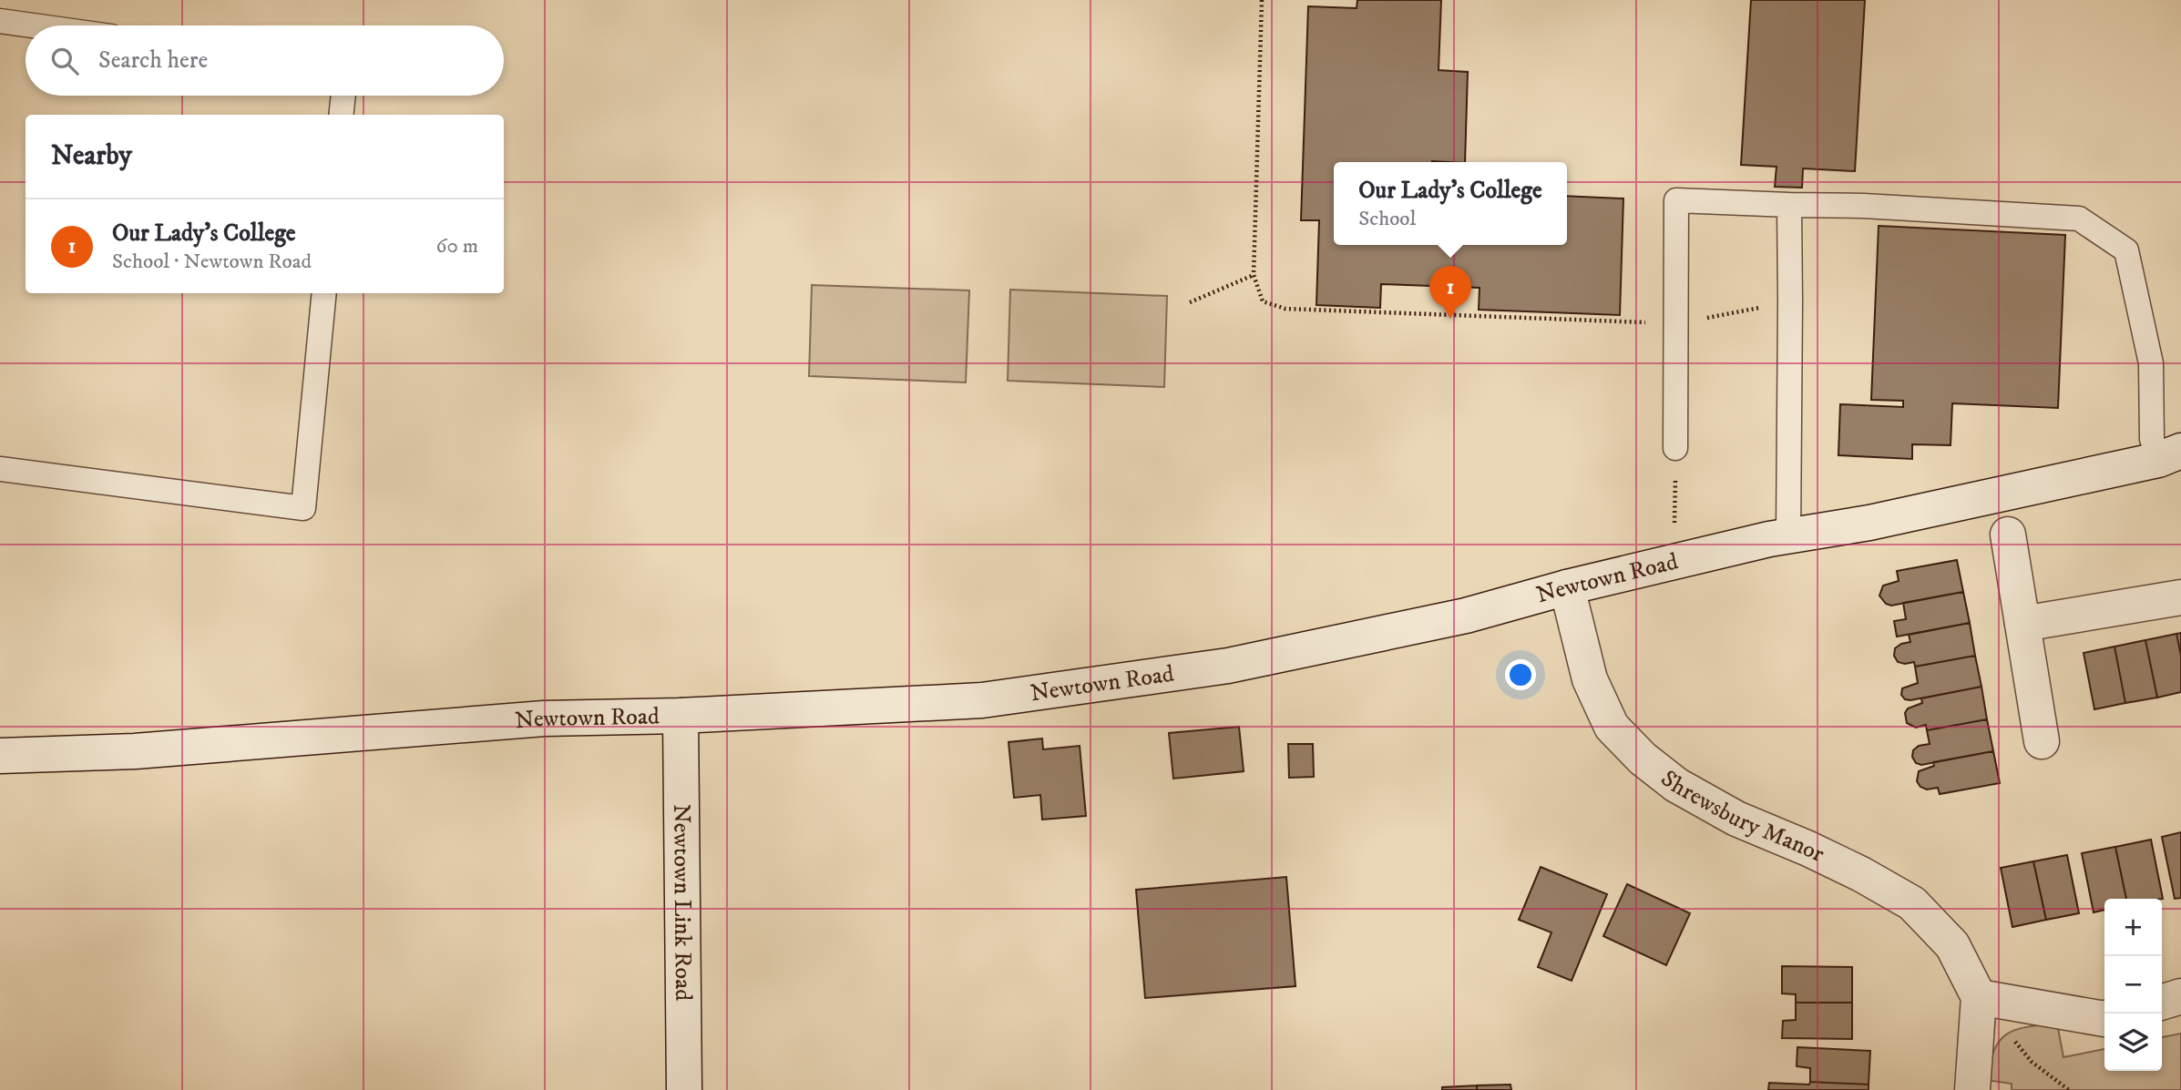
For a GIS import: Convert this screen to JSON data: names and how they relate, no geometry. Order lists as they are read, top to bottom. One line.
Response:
{"streets":{"street":["Newtown Road","Shrewsbury Manor","Newtown Link Road"]},"crossings":[["Newtown Road","Shrewsbury Manor"],["Newtown Road","Newtown Link Road"]],"page":{"search":"Search here","heading":"Nearby","popup":["Our Lady's College","School"],"list":[{"mark":"1","name":"Our Lady's College","note":"School · Newtown Road","value":"60 m"}],"pins":"1","map_buttons":["+","−"]}}
